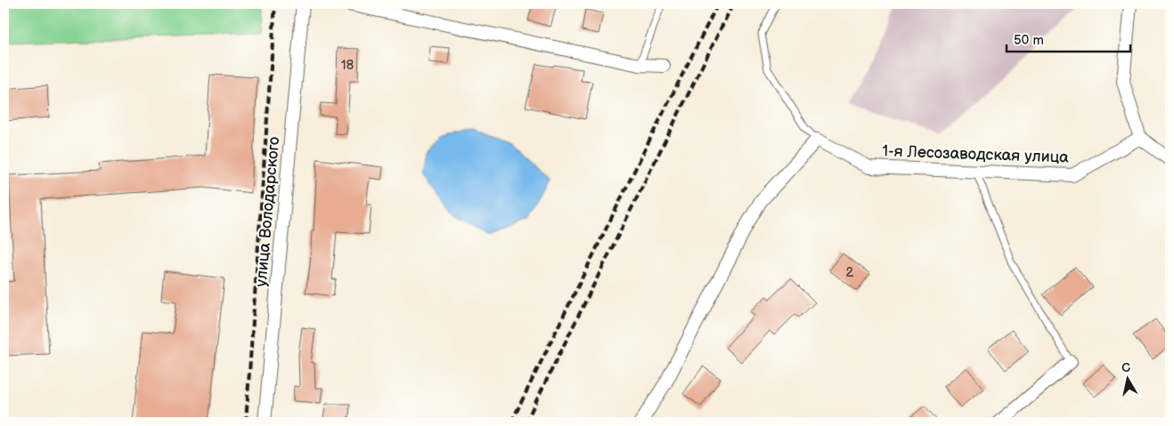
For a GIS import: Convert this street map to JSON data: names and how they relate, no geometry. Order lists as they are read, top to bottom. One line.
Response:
{"streets":{"street":["1-я Лесозаводская улица","улица Володарского"]},"house_numbers":["18","2"],"scale_bar":"50 m","north":"top"}
